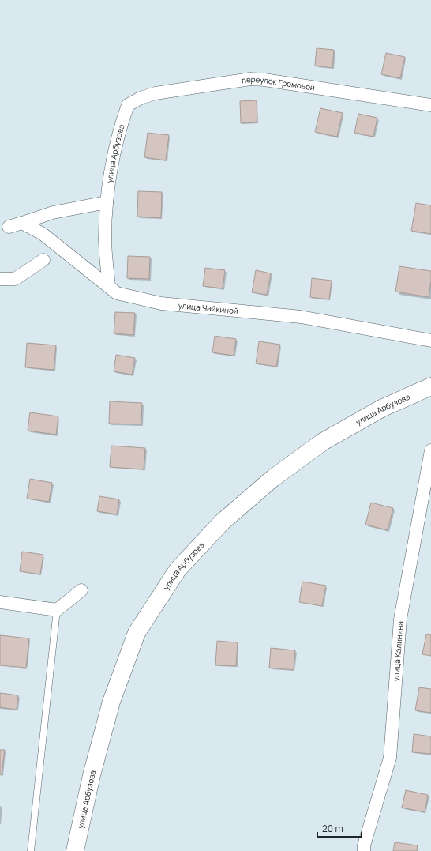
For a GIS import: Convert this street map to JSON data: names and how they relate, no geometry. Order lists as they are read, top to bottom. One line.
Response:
{"streets":{"street":["переулок Громовой","улица Арбузова","улица Чайкиной","улица Калинина"]},"crossings":[["переулок Громовой","улица Арбузова"],["улица Арбузова","улица Чайкиной"]],"scale_bar":"20 m"}
